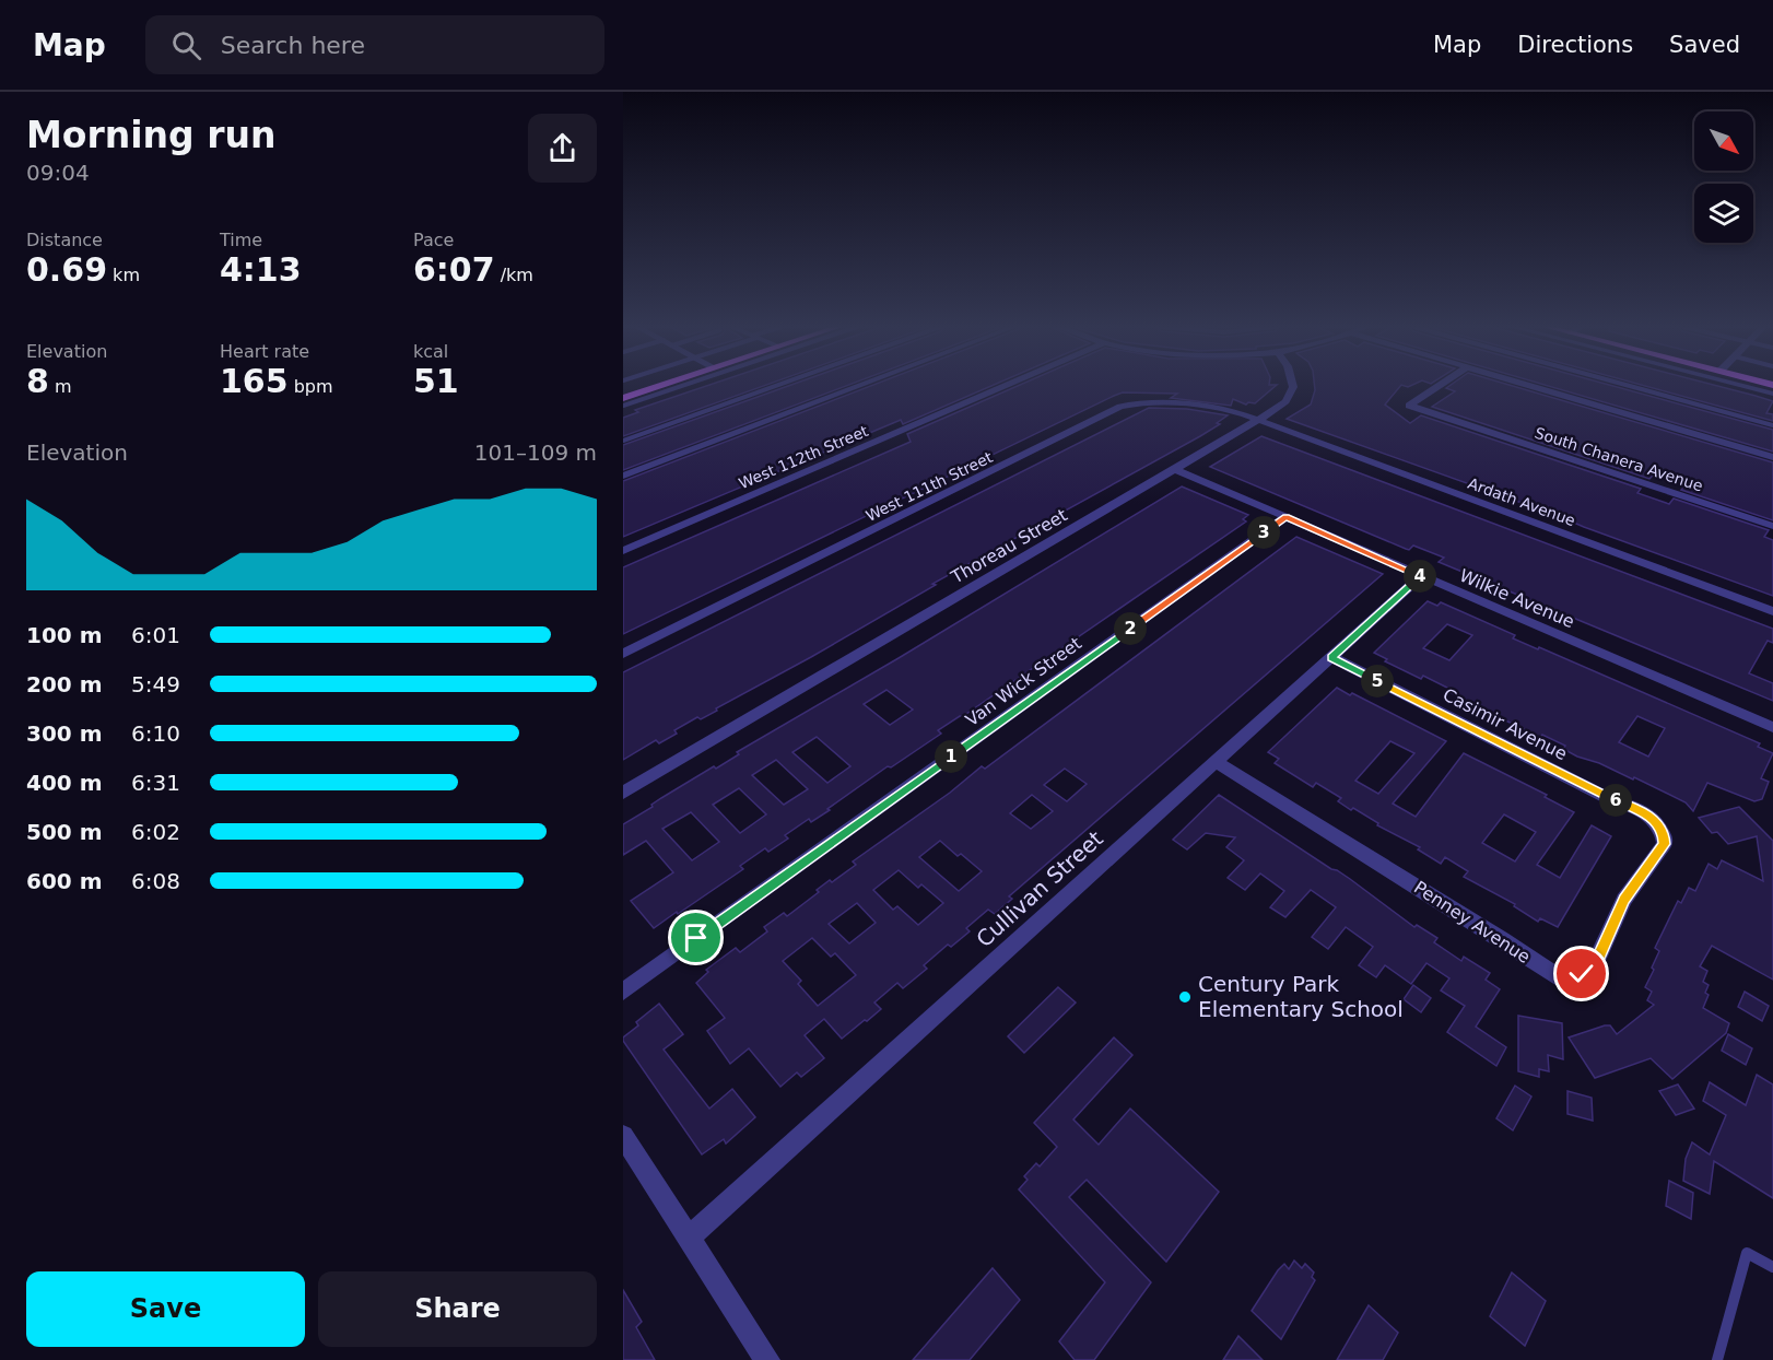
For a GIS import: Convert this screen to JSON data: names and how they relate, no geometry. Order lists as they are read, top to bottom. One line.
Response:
{"streets":{"street":["West 112th Street","South Chanera Avenue","West 111th Street","Ardath Avenue","Thoreau Street","Wilkie Avenue","Van Wick Street","Casimir Avenue","Cullivan Street","Penney Avenue"]},"crossings":[["West 111th Street","Ardath Avenue"],["West 111th Street","Thoreau Street"],["Ardath Avenue","Thoreau Street"],["Thoreau Street","Wilkie Avenue"],["Wilkie Avenue","Van Wick Street"],["Wilkie Avenue","Cullivan Street"],["Casimir Avenue","Cullivan Street"],["Casimir Avenue","Penney Avenue"],["Cullivan Street","Penney Avenue"]],"places":["Century Park Elementary School"],"north":"bottom right","page":{"header":"Map","search":"Search here","nav":["Map","Directions","Saved"],"heading":["Morning run","09:04"],"stats":[["Distance","0.69 km"],["Time","4:13"],["Pace","6:07 /km"],["Elevation","8 m"],["Heart rate","165 bpm"],["kcal","51"]],"chart":["Elevation","101–109 m"],"pins":["3","4","2","5","1","6"],"list":[{"name":"100 m","note":"6:01"},{"name":"200 m","note":"5:49"},{"name":"300 m","note":"6:10"},{"name":"400 m","note":"6:31"},{"name":"500 m","note":"6:02"},{"name":"600 m","note":"6:08"}],"buttons":["Save","Share"]}}
